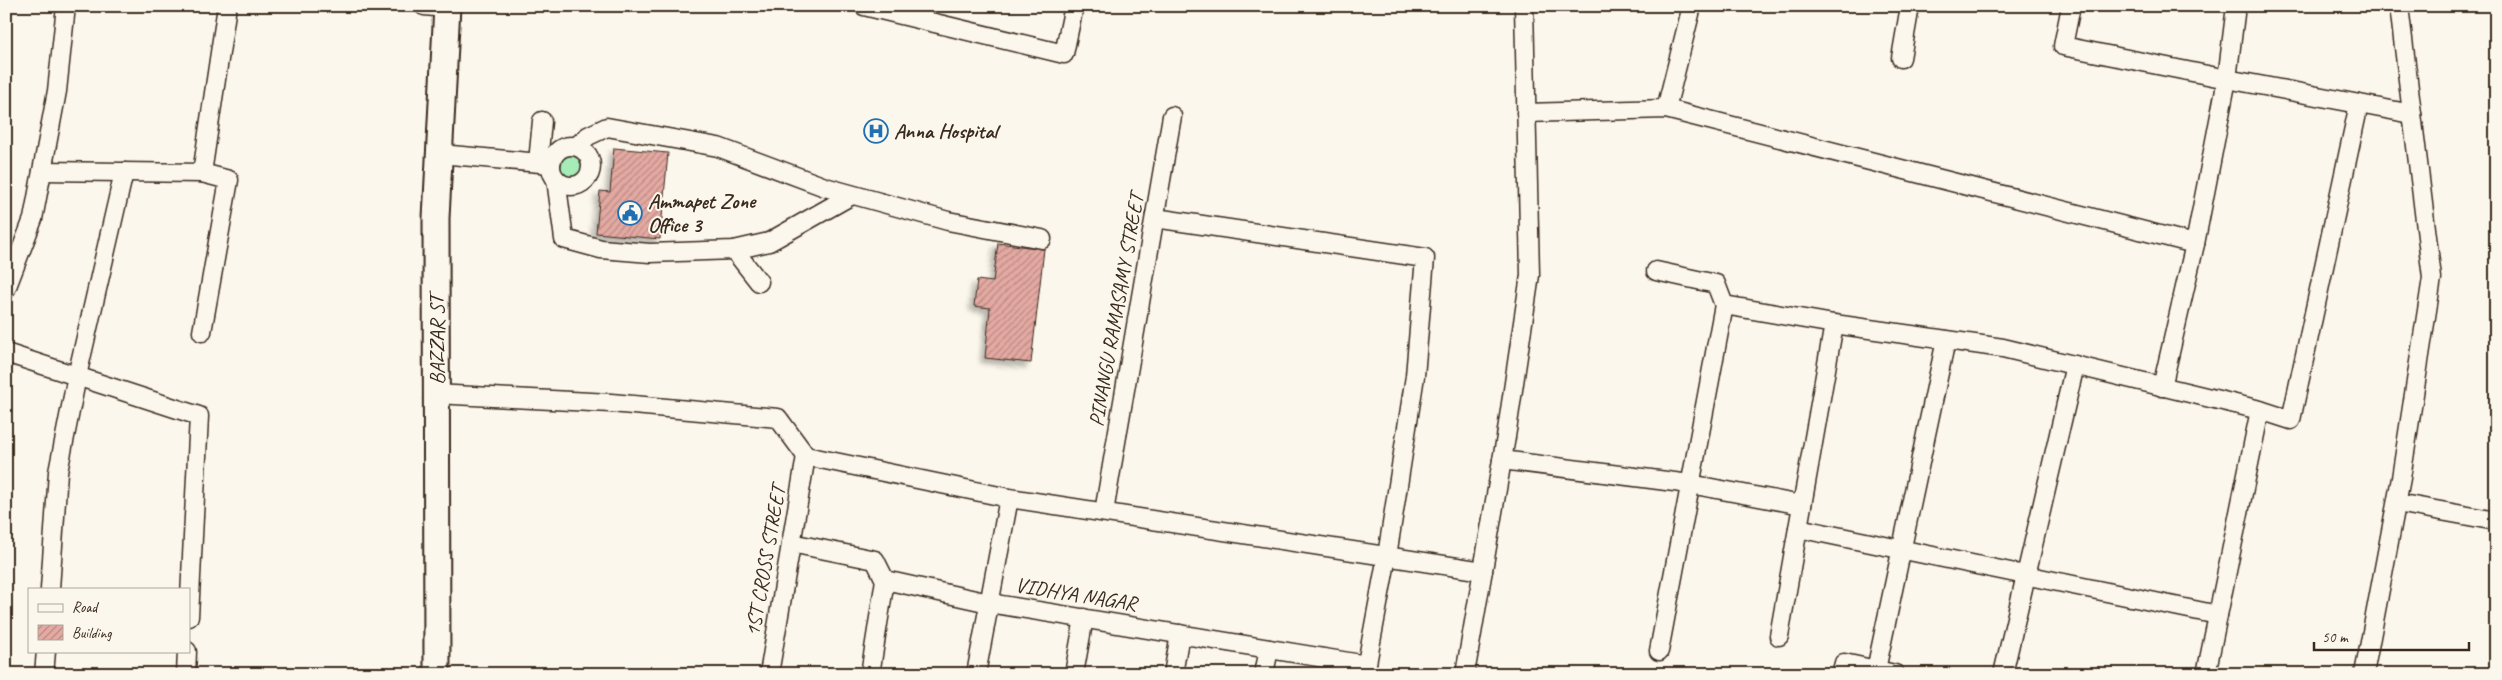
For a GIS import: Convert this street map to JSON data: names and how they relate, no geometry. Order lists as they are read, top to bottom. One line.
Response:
{"streets":{"main road":["BAZZAR ST"],"street":["PINANGU RAMASAMY STREET","1ST CROSS STREET","VIDHYA NAGAR"]},"places":{"hospital":["Anna Hospital"],"public building":["Ammapet Zone Office 3"]},"legend":["Road","Building"],"scale_bar":"50 m"}
